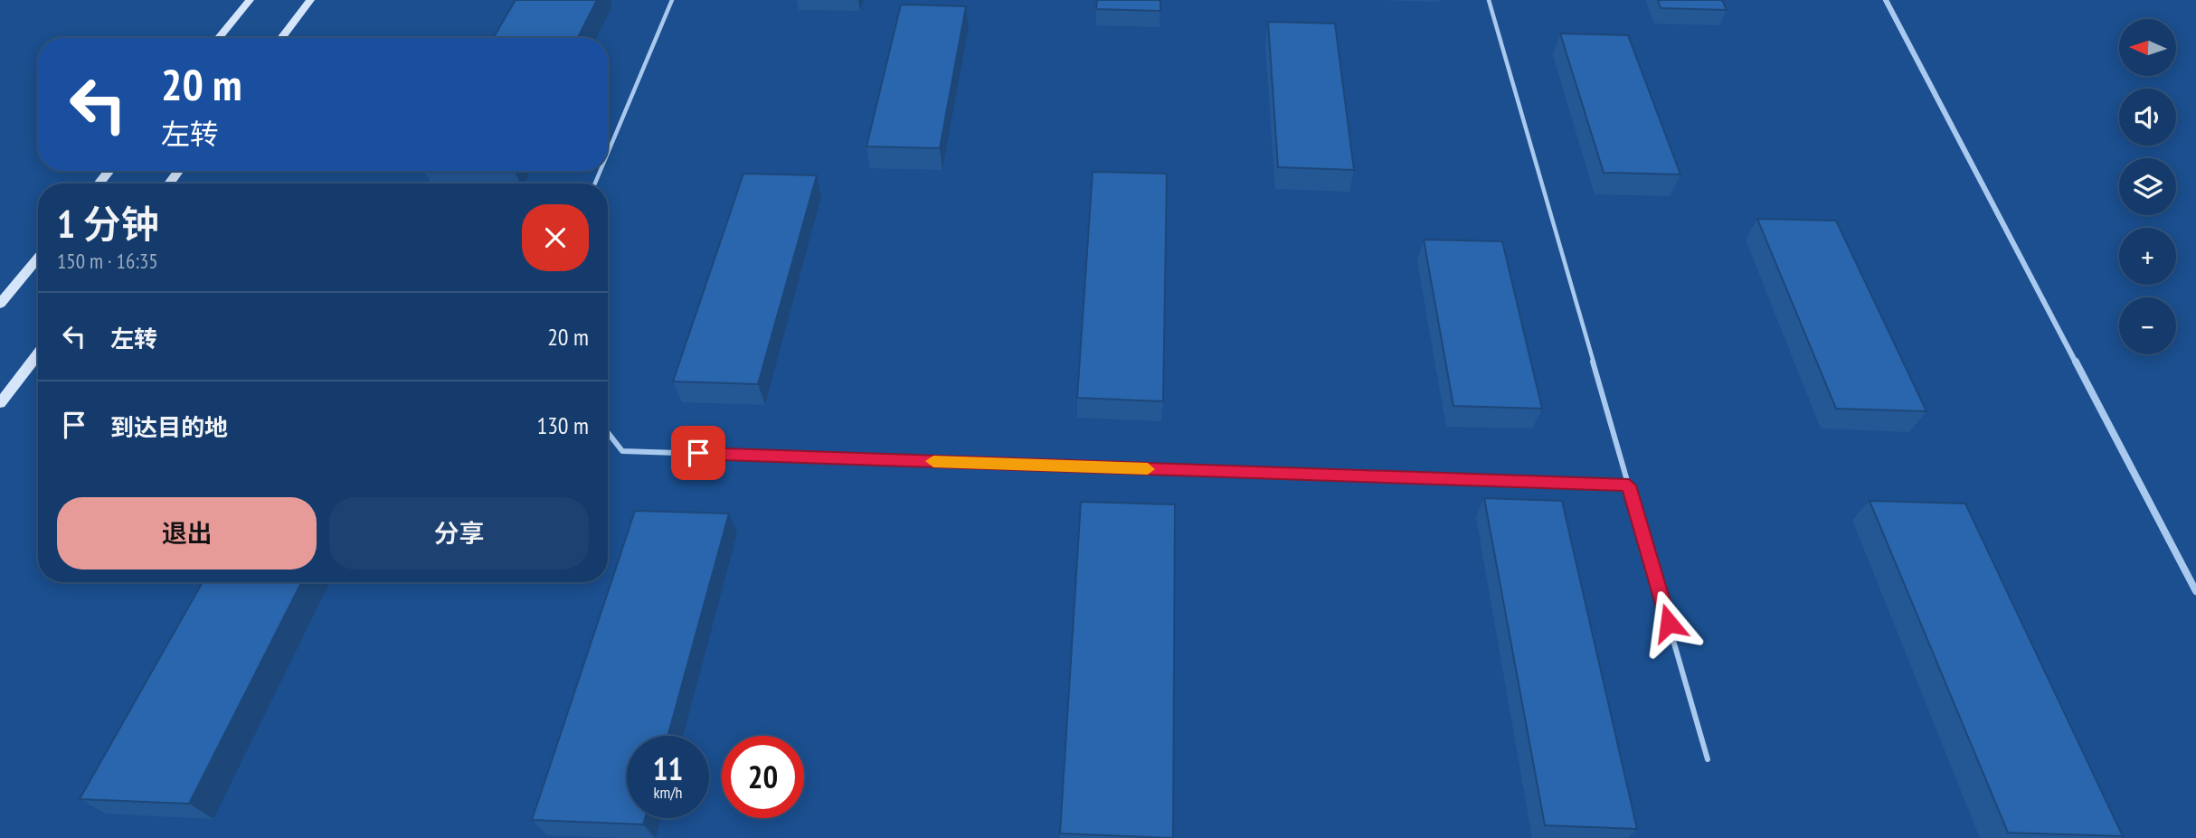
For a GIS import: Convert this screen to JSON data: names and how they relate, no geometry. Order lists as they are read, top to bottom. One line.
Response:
{"north":"left","page":{"map_buttons":["+","−"],"turn":["20 m","左转"],"heading":["1 分钟","150 m · 16:35"],"list":[{"name":"左转","value":"20 m"},{"name":"到达目的地","value":"130 m"}],"buttons":["退出","分享"],"speed":"11 km/h","limit":"20"}}
